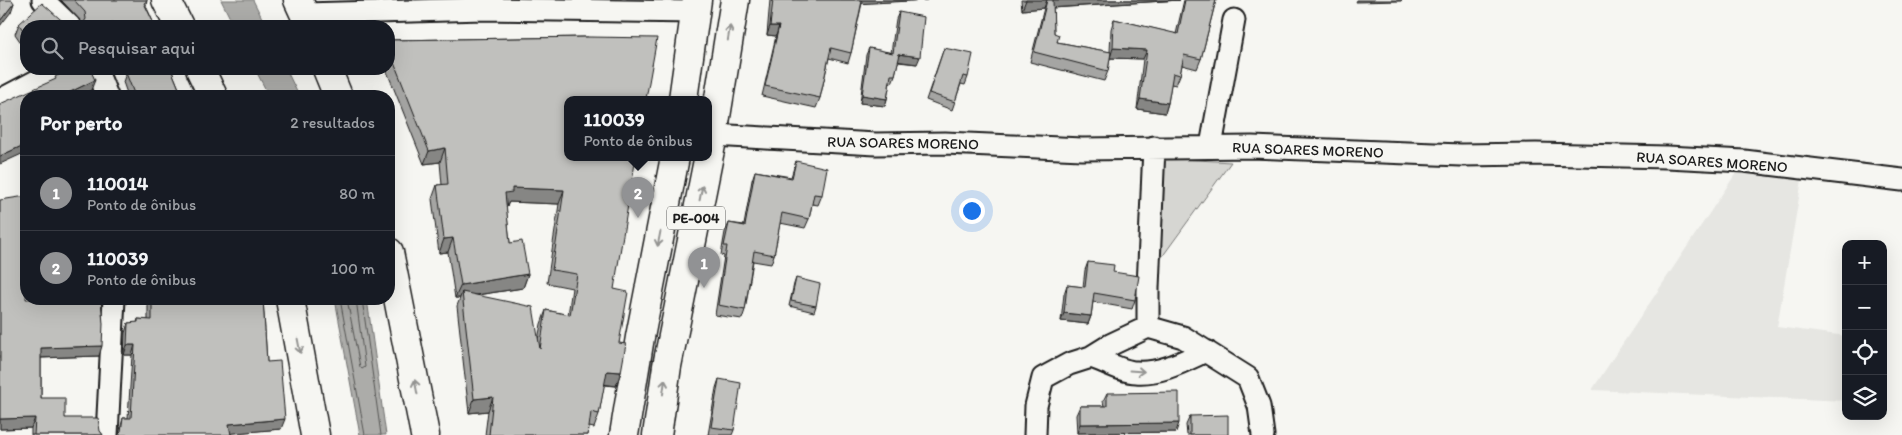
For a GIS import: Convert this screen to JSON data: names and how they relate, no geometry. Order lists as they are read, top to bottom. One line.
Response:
{"streets":{"main road":["PE-004"],"street":["RUA SOARES MORENO"]},"crossings":[["RUA SOARES MORENO","PE-004"]],"page":{"search":"Pesquisar aqui","heading":["Por perto","2 resultados"],"popup":["110039","Ponto de ônibus"],"list":[{"mark":"1","name":"110014","note":"Ponto de ônibus","value":"80 m"},{"mark":"2","name":"110039","note":"Ponto de ônibus","value":"100 m"}],"pins":["2","1"],"map_buttons":["+","−"]}}
